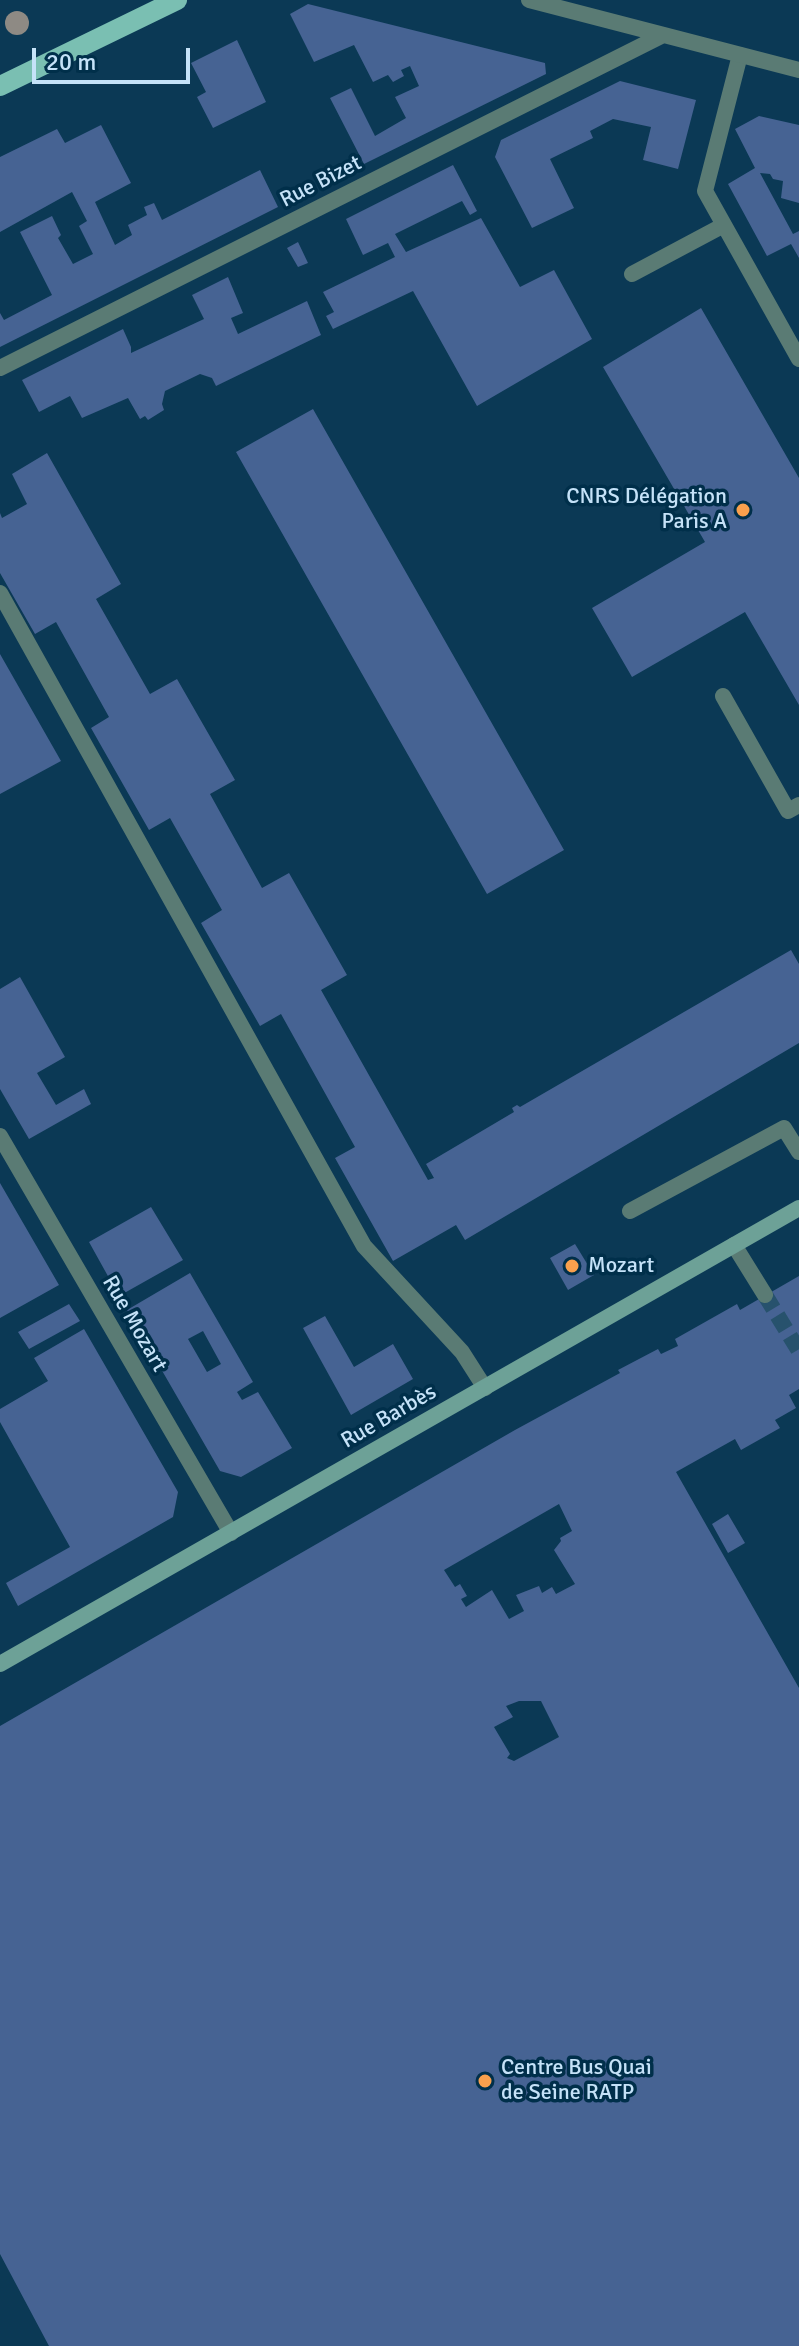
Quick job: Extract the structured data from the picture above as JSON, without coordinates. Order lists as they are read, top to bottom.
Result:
{
  "streets": {
    "main road": ["Rue Barbès"],
    "street": ["Rue Bizet", "Rue Mozart"]
  },
  "crossings": [
    ["Rue Mozart", "Rue Barbès"]
  ],
  "places": ["CNRS Délégation Paris A", "Mozart", "Centre Bus Quai de Seine RATP"],
  "scale_bar": "20 m"
}
